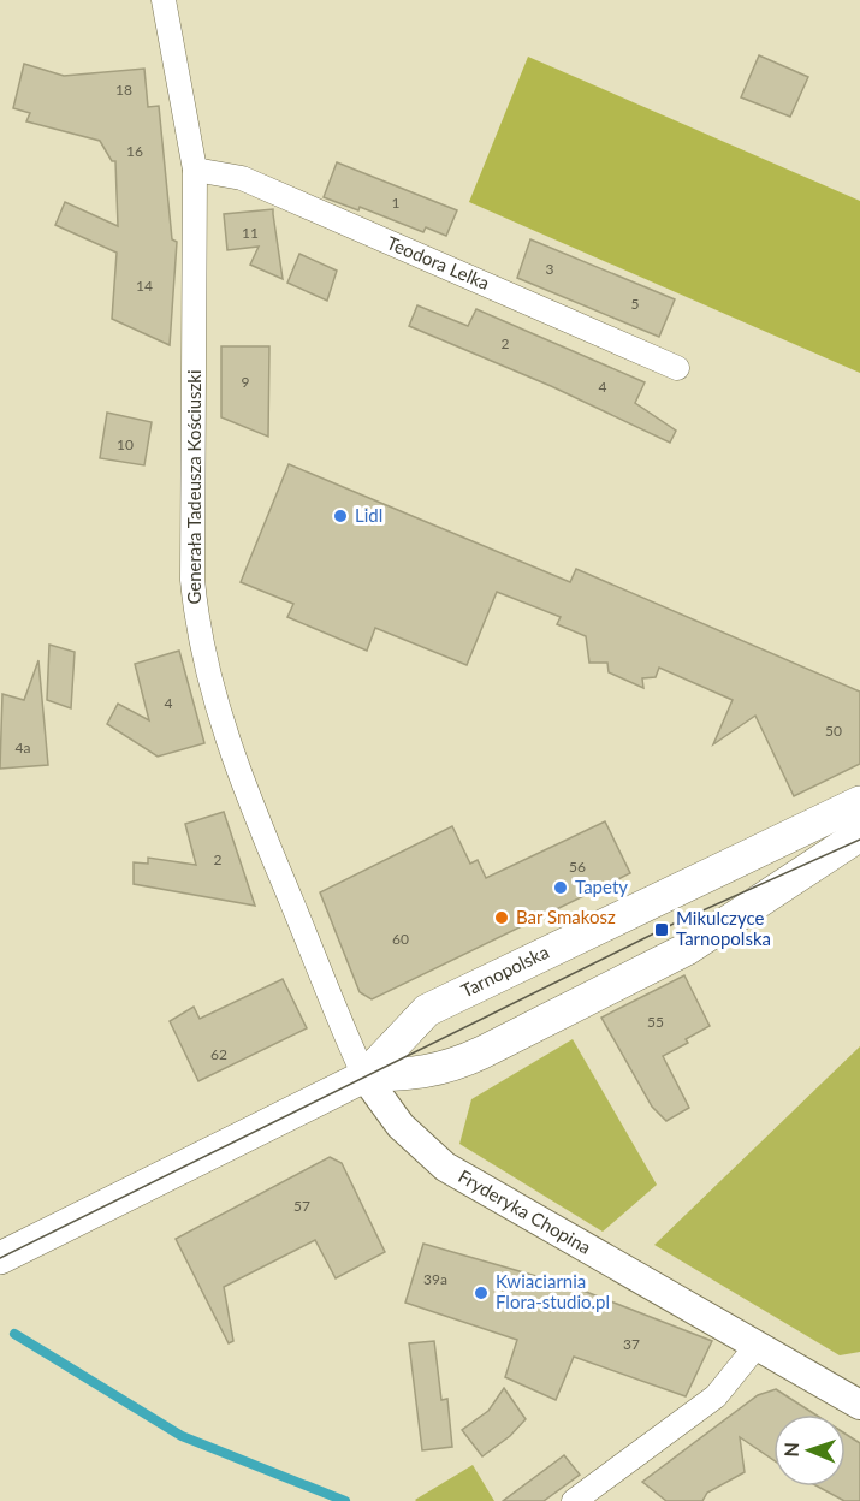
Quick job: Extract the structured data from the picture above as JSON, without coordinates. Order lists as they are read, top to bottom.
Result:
{
  "streets": {
    "main road": ["Tarnopolska"],
    "street": ["Teodora Lelka", "Generała Tadeusza Kościuszki", "Fryderyka Chopina"]
  },
  "crossings": [
    ["Teodora Lelka", "Generała Tadeusza Kościuszki"],
    ["Generała Tadeusza Kościuszki", "Tarnopolska"],
    ["Generała Tadeusza Kościuszki", "Fryderyka Chopina"],
    ["Tarnopolska", "Fryderyka Chopina"]
  ],
  "places": {
    "other": [
      "Lidl",
      "Tapety",
      "Bar Smakosz",
      "Kwiaciarnia Flora-studio.pl"
    ],
    "transit": ["Mikulczyce Tarnopolska"]
  },
  "house_numbers": [
    "18",
    "16",
    "1",
    "11",
    "3",
    "14",
    "5",
    "2",
    "9",
    "4",
    "10",
    "4",
    "50",
    "4a",
    "2",
    "56",
    "60",
    "55",
    "62",
    "57",
    "39a",
    "37"
  ],
  "north": "left"
}
